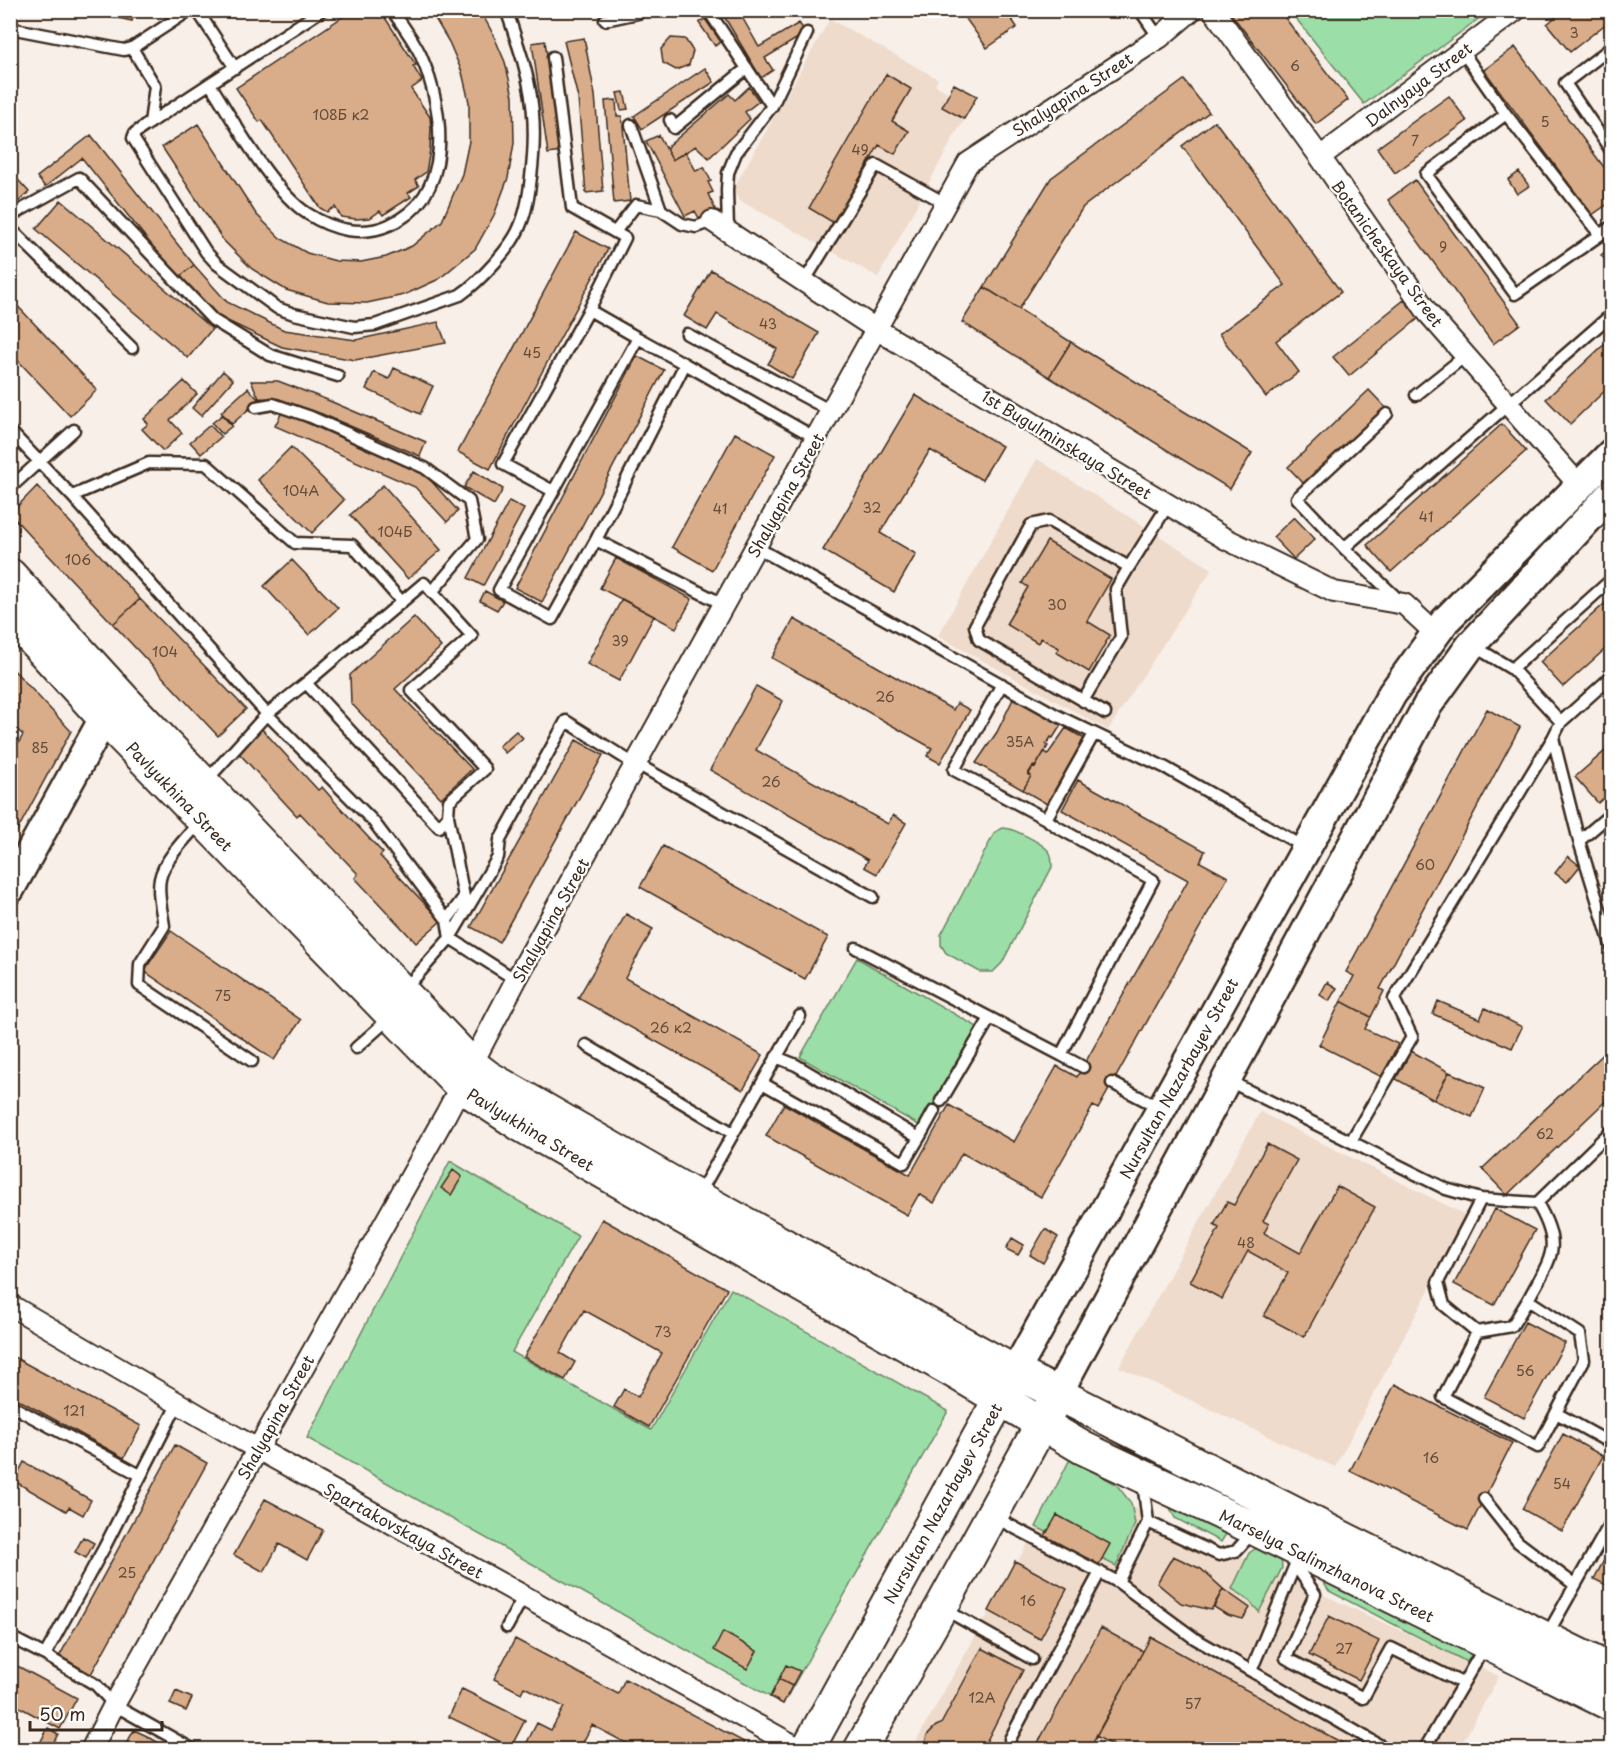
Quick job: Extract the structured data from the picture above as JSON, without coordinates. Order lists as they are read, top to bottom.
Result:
{
  "streets": {
    "main road": ["Pavlyukhina Street", "Nursultan Nazarbayev Street", "Marselya Salimzhanova Street"],
    "street": [
      "Dalnyaya Street",
      "Shalyapina Street",
      "Botanicheskaya Street",
      "1st Bugulminskaya Street",
      "Spartakovskaya Street"
    ]
  },
  "crossings": [
    ["Dalnyaya Street", "Botanicheskaya Street"],
    ["Shalyapina Street", "1st Bugulminskaya Street"],
    ["Shalyapina Street", "Pavlyukhina Street"],
    ["Shalyapina Street", "Spartakovskaya Street"],
    ["Botanicheskaya Street", "Nursultan Nazarbayev Street"],
    ["Pavlyukhina Street", "Nursultan Nazarbayev Street"],
    ["Pavlyukhina Street", "Marselya Salimzhanova Street"]
  ],
  "house_numbers": [
    "3",
    "6",
    "108Б к2",
    "5",
    "7",
    "49",
    "9",
    "43",
    "45",
    "104А",
    "32",
    "41",
    "41",
    "104Б",
    "106",
    "30",
    "39",
    "104",
    "26",
    "35А",
    "85",
    "26",
    "60",
    "75",
    "26 к2",
    "62",
    "48",
    "73",
    "56",
    "121",
    "16",
    "54",
    "25",
    "16",
    "27",
    "12А",
    "57"
  ],
  "scale_bar": "50 m"
}
